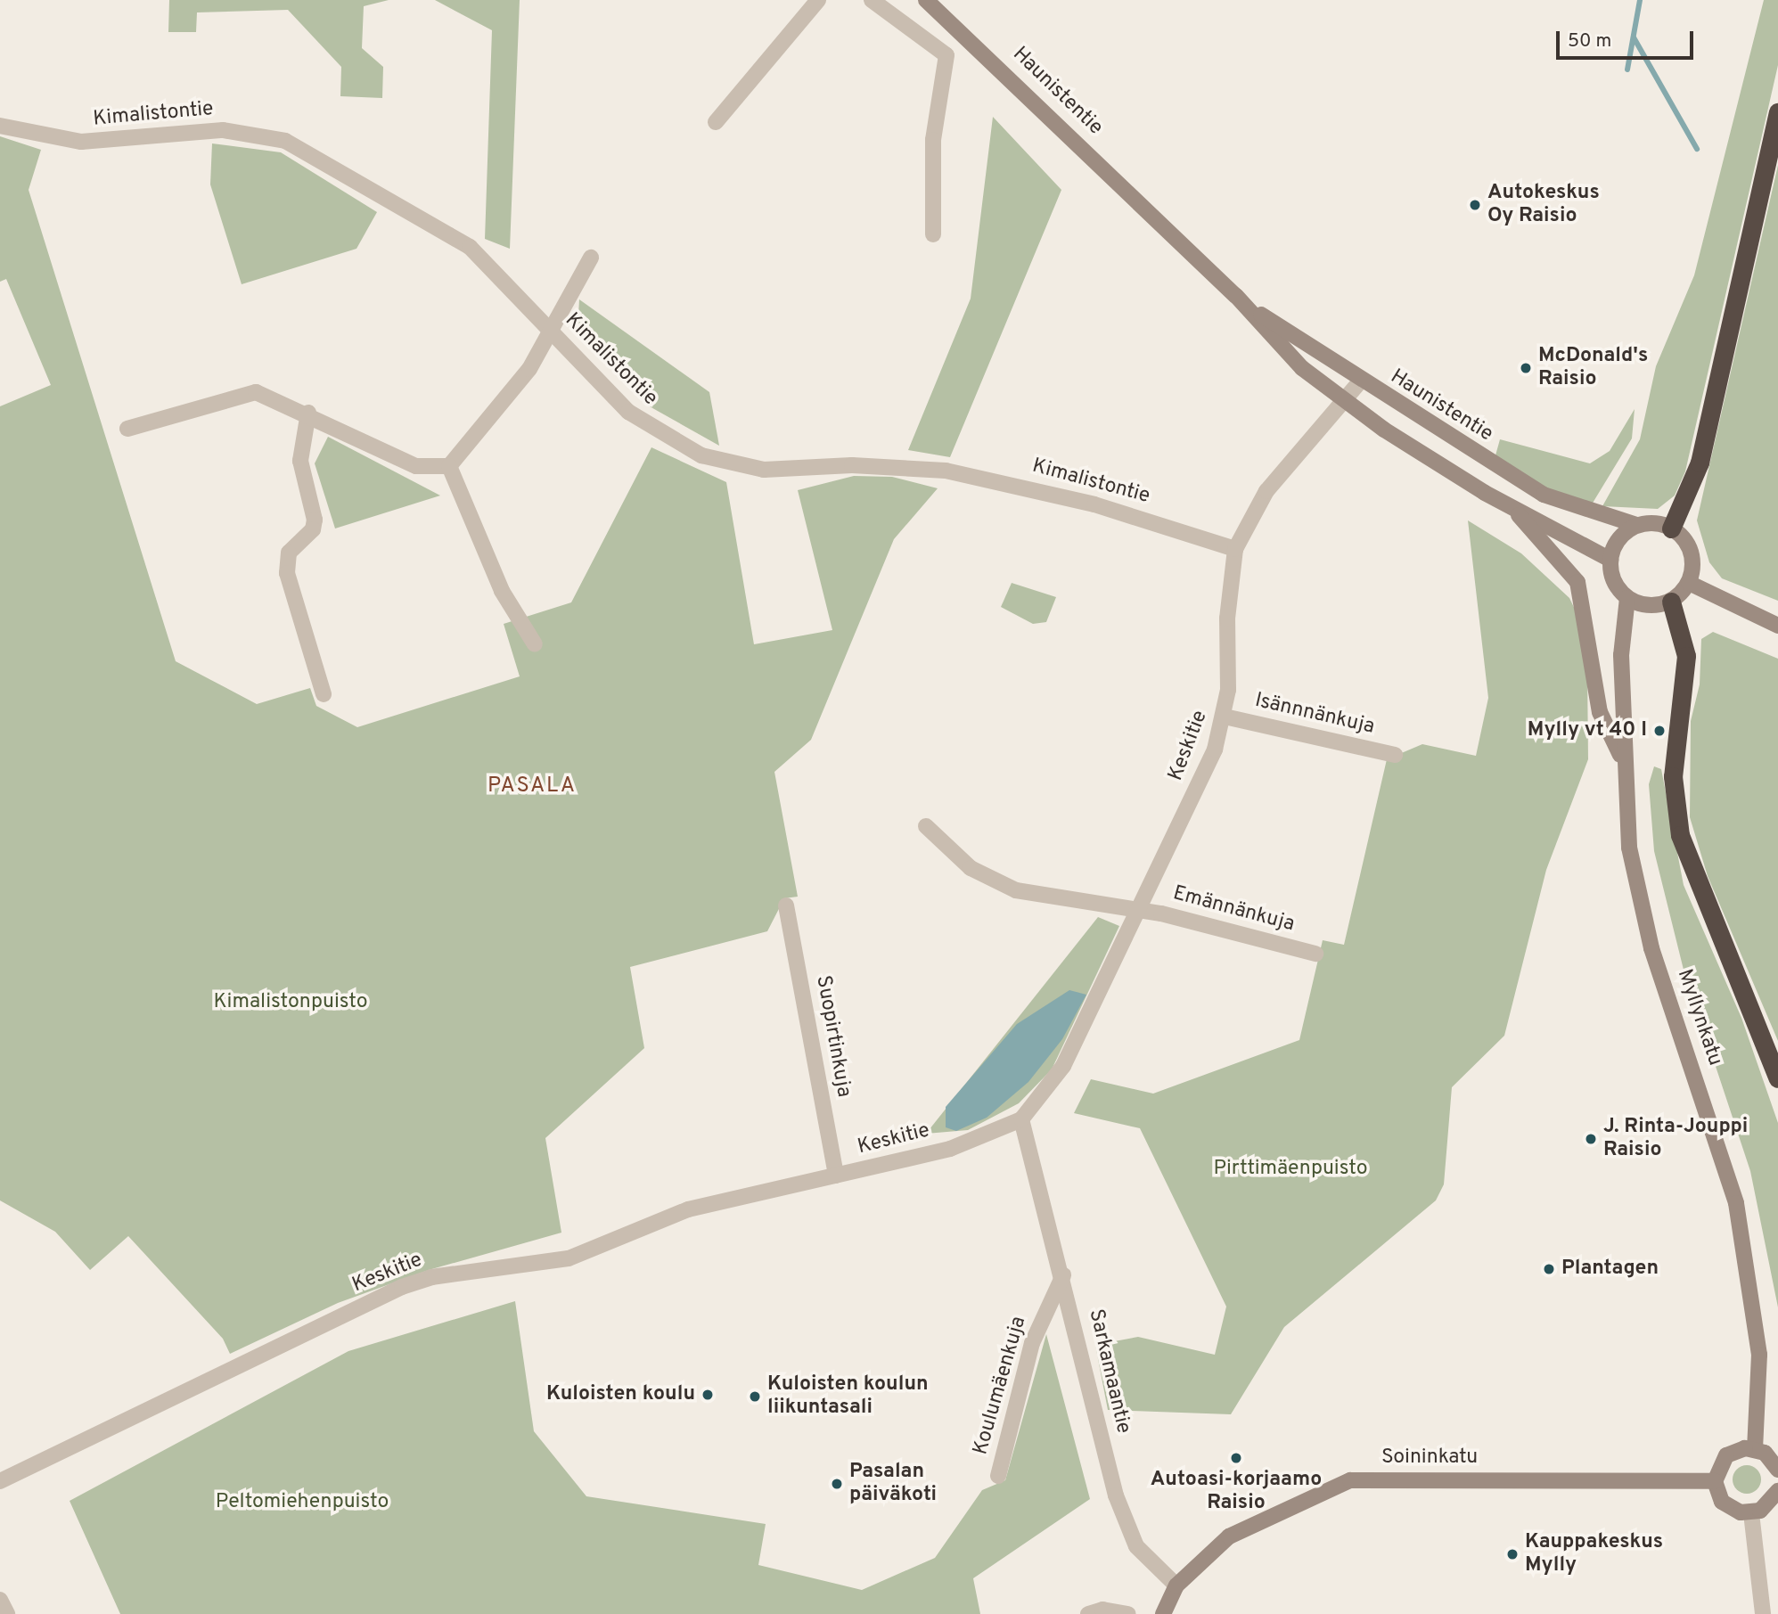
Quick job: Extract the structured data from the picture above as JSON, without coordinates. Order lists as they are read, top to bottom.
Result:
{
  "streets": {
    "street": [
      "Haunistentie",
      "Kimalistontie",
      "Isännnänkuja",
      "Keskitie",
      "Emännänkuja",
      "Myllynkatu",
      "Suopirtinkuja",
      "Sarkamaantie",
      "Koulumäenkuja",
      "Soininkatu"
    ]
  },
  "crossings": [
    ["Haunistentie", "Keskitie"],
    ["Haunistentie", "Myllynkatu"],
    ["Kimalistontie", "Keskitie"],
    ["Isännnänkuja", "Keskitie"],
    ["Keskitie", "Emännänkuja"],
    ["Keskitie", "Suopirtinkuja"],
    ["Keskitie", "Sarkamaantie"],
    ["Sarkamaantie", "Koulumäenkuja"],
    ["Sarkamaantie", "Soininkatu"]
  ],
  "districts": ["PASALA"],
  "parks": ["Kimalistonpuisto", "Pirttimäenpuisto", "Peltomiehenpuisto"],
  "places": [
    "Autokeskus Oy Raisio",
    "McDonald's Raisio",
    "Mylly vt 40 I",
    "J. Rinta-Jouppi Raisio",
    "Plantagen",
    "Kuloisten koulu",
    "Kuloisten koulun liikuntasali",
    "Autoasi-korjaamo Raisio",
    "Pasalan päiväkoti",
    "Kauppakeskus Mylly"
  ],
  "scale_bar": "50 m"
}
